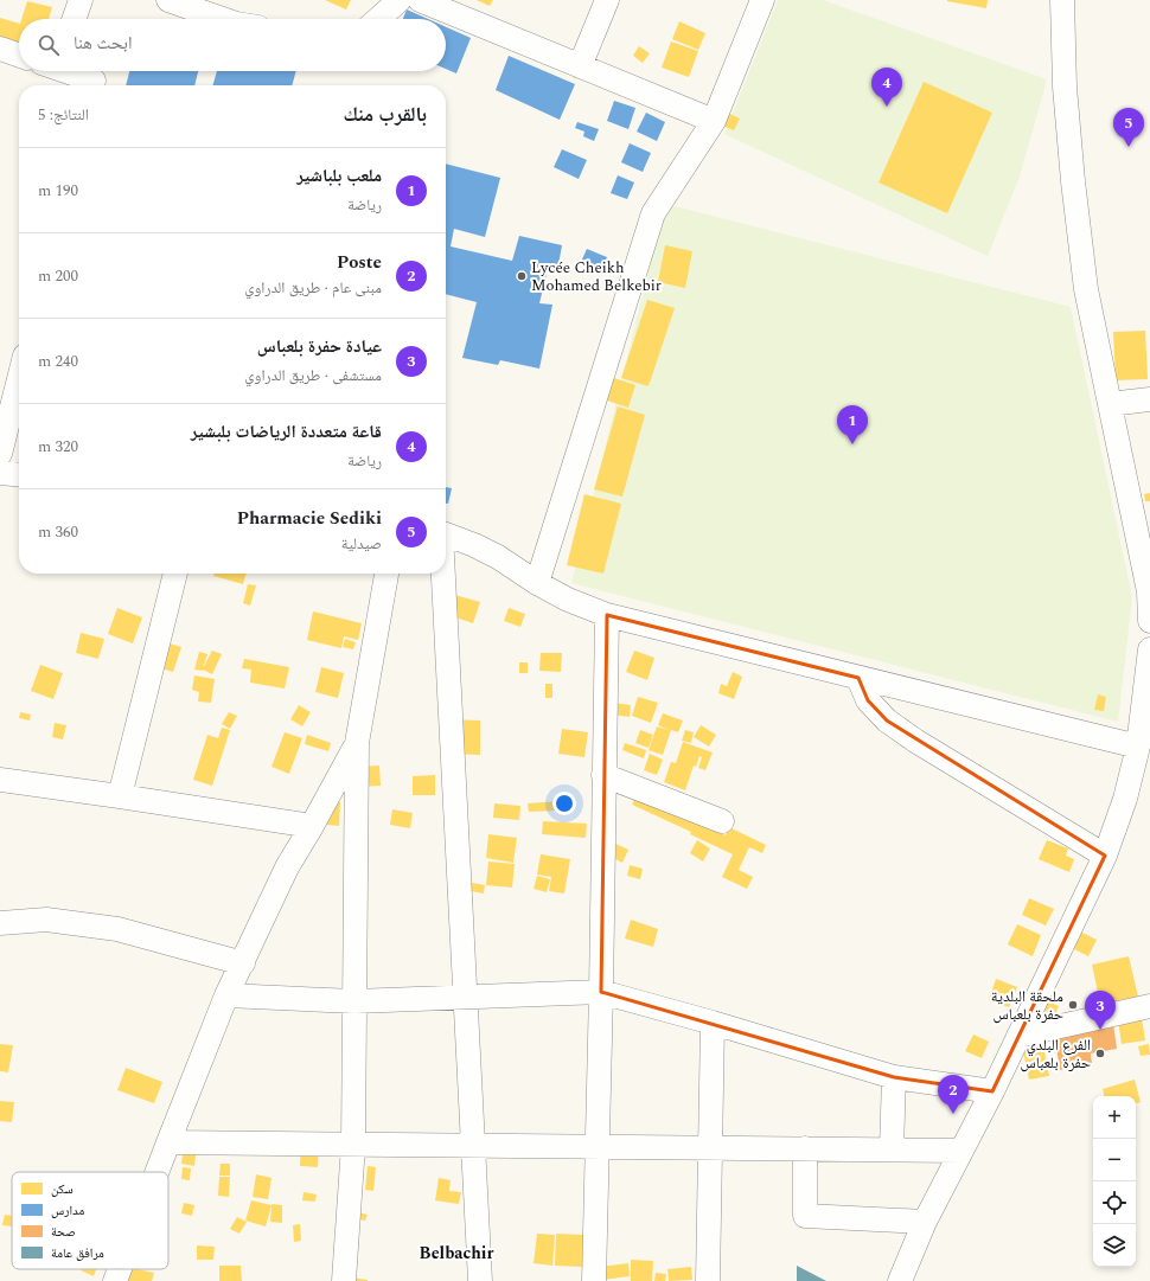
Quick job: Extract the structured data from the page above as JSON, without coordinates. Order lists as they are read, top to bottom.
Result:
{
  "districts": ["Belbachir"],
  "places": ["Lycée Cheikh Mohamed Belkebir", "ملحقة البلدية حفرة بلعباس", "الفرع البلدي حفرة بلعباس"],
  "legend": [
    "سكن",
    "مدارس",
    "صحة",
    "مرافق عامة"
  ],
  "page": {
    "search": "ابحث هنا",
    "pins": [
      "4",
      "5",
      "1",
      "3",
      "2"
    ],
    "heading": ["بالقرب منك", "النتائج: 5"],
    "list": [
      {
        "mark": "1",
        "name": "ملعب بلباشير",
        "note": "رياضة",
        "value": "190 m"
      },
      {
        "mark": "2",
        "name": "Poste",
        "note": "مبنى عام · طريق الدراوي",
        "value": "200 m"
      },
      {
        "mark": "3",
        "name": "عيادة حفرة بلعباس",
        "note": "مستشفى · طريق الدراوي",
        "value": "240 m"
      },
      {
        "mark": "4",
        "name": "قاعة متعددة الرياضات بلبشير",
        "note": "رياضة",
        "value": "320 m"
      },
      {
        "mark": "5",
        "name": "Pharmacie Sediki",
        "note": "صيدلية",
        "value": "360 m"
      }
    ],
    "map_buttons": ["+", "−"]
  }
}
